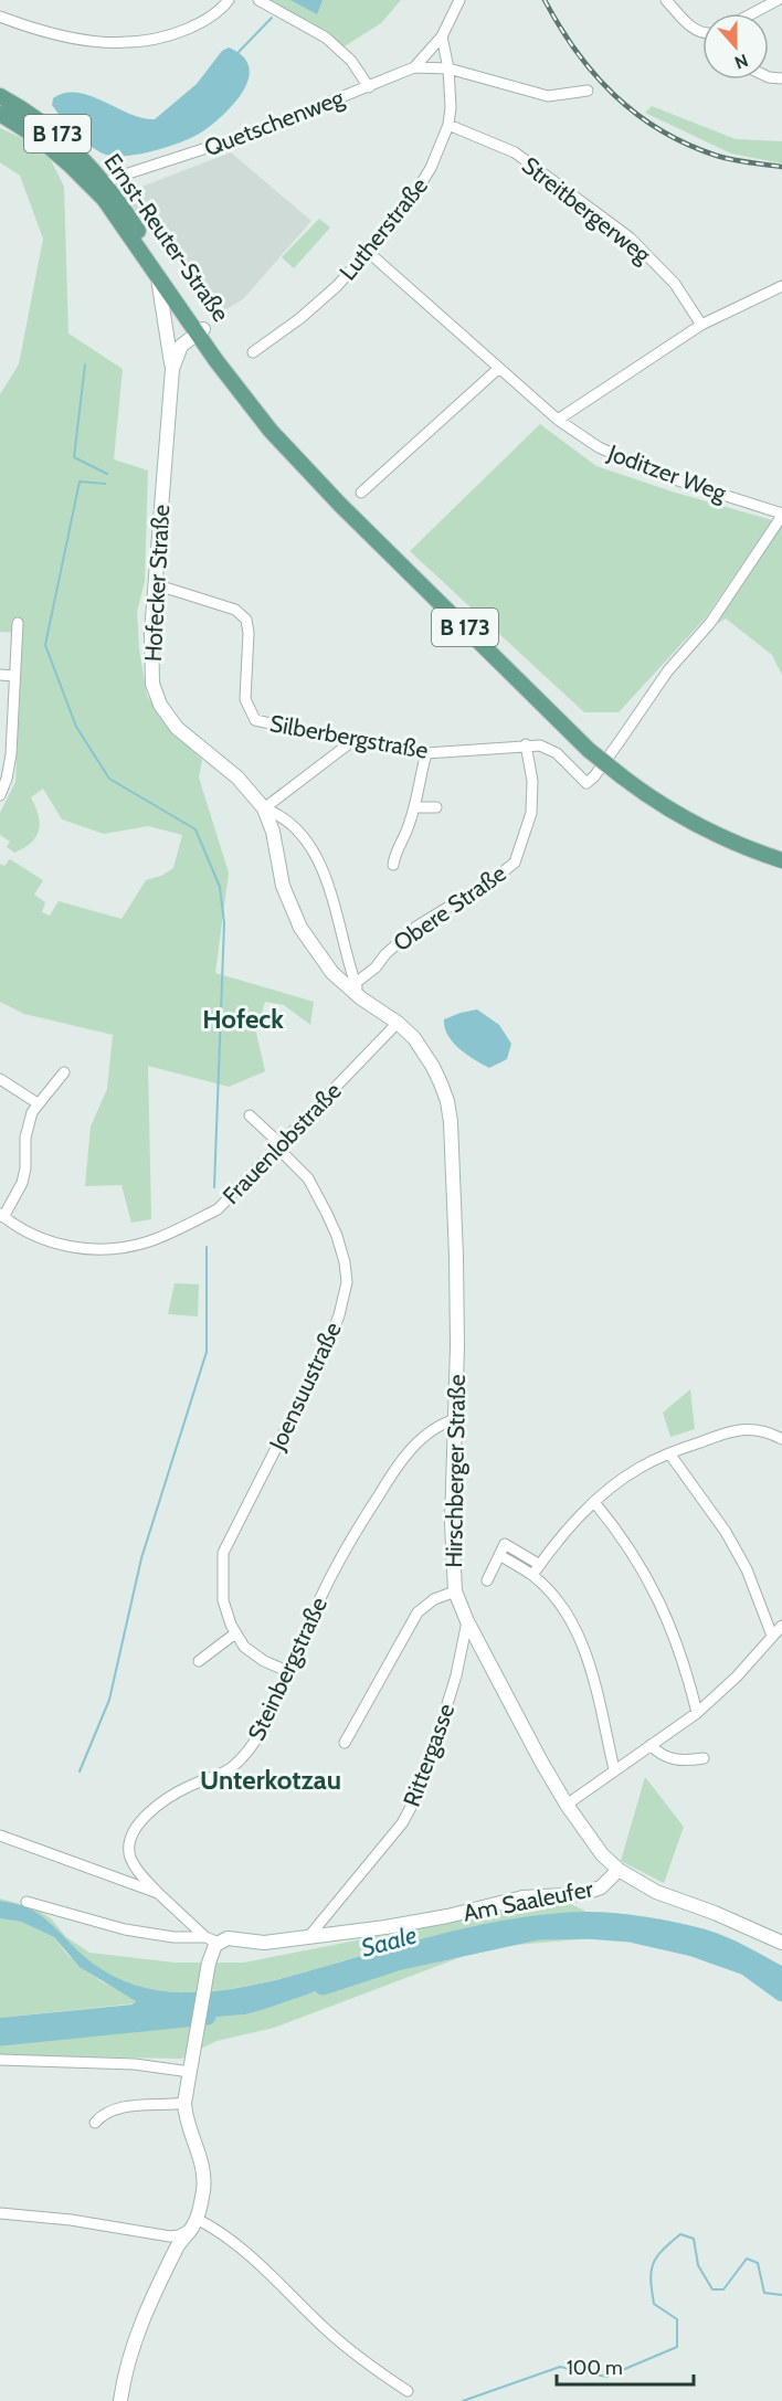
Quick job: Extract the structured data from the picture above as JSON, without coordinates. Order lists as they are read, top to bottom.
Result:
{
  "streets": {
    "main road": [
      "B 173",
      "Ernst-Reuter-Straße",
      "Hofecker Straße",
      "Hirschberger Straße",
      "Am Saaleufer"
    ],
    "street": [
      "Quetschenweg",
      "Streitbergerweg",
      "Lutherstraße",
      "Joditzer Weg",
      "Silberbergstraße",
      "Obere Straße",
      "Frauenlobstraße",
      "Joensuustraße",
      "Steinbergstraße",
      "Rittergasse"
    ]
  },
  "crossings": [
    ["Quetschenweg", "Lutherstraße"],
    ["Quetschenweg", "Ernst-Reuter-Straße"],
    ["Streitbergerweg", "Lutherstraße"],
    ["Lutherstraße", "Joditzer Weg"],
    ["Ernst-Reuter-Straße", "Hofecker Straße"],
    ["Hofecker Straße", "Silberbergstraße"],
    ["Hofecker Straße", "Frauenlobstraße"],
    ["Hofecker Straße", "Hirschberger Straße"],
    ["Silberbergstraße", "Obere Straße"],
    ["Frauenlobstraße", "Joensuustraße"],
    ["Frauenlobstraße", "Hirschberger Straße"],
    ["Joensuustraße", "Steinbergstraße"],
    ["Hirschberger Straße", "Steinbergstraße"],
    ["Hirschberger Straße", "Rittergasse"],
    ["Hirschberger Straße", "Am Saaleufer"],
    ["Rittergasse", "Am Saaleufer"]
  ],
  "districts": ["Hofeck", "Unterkotzau"],
  "water": ["Saale"],
  "scale_bar": "100 m",
  "north": "bottom"
}
